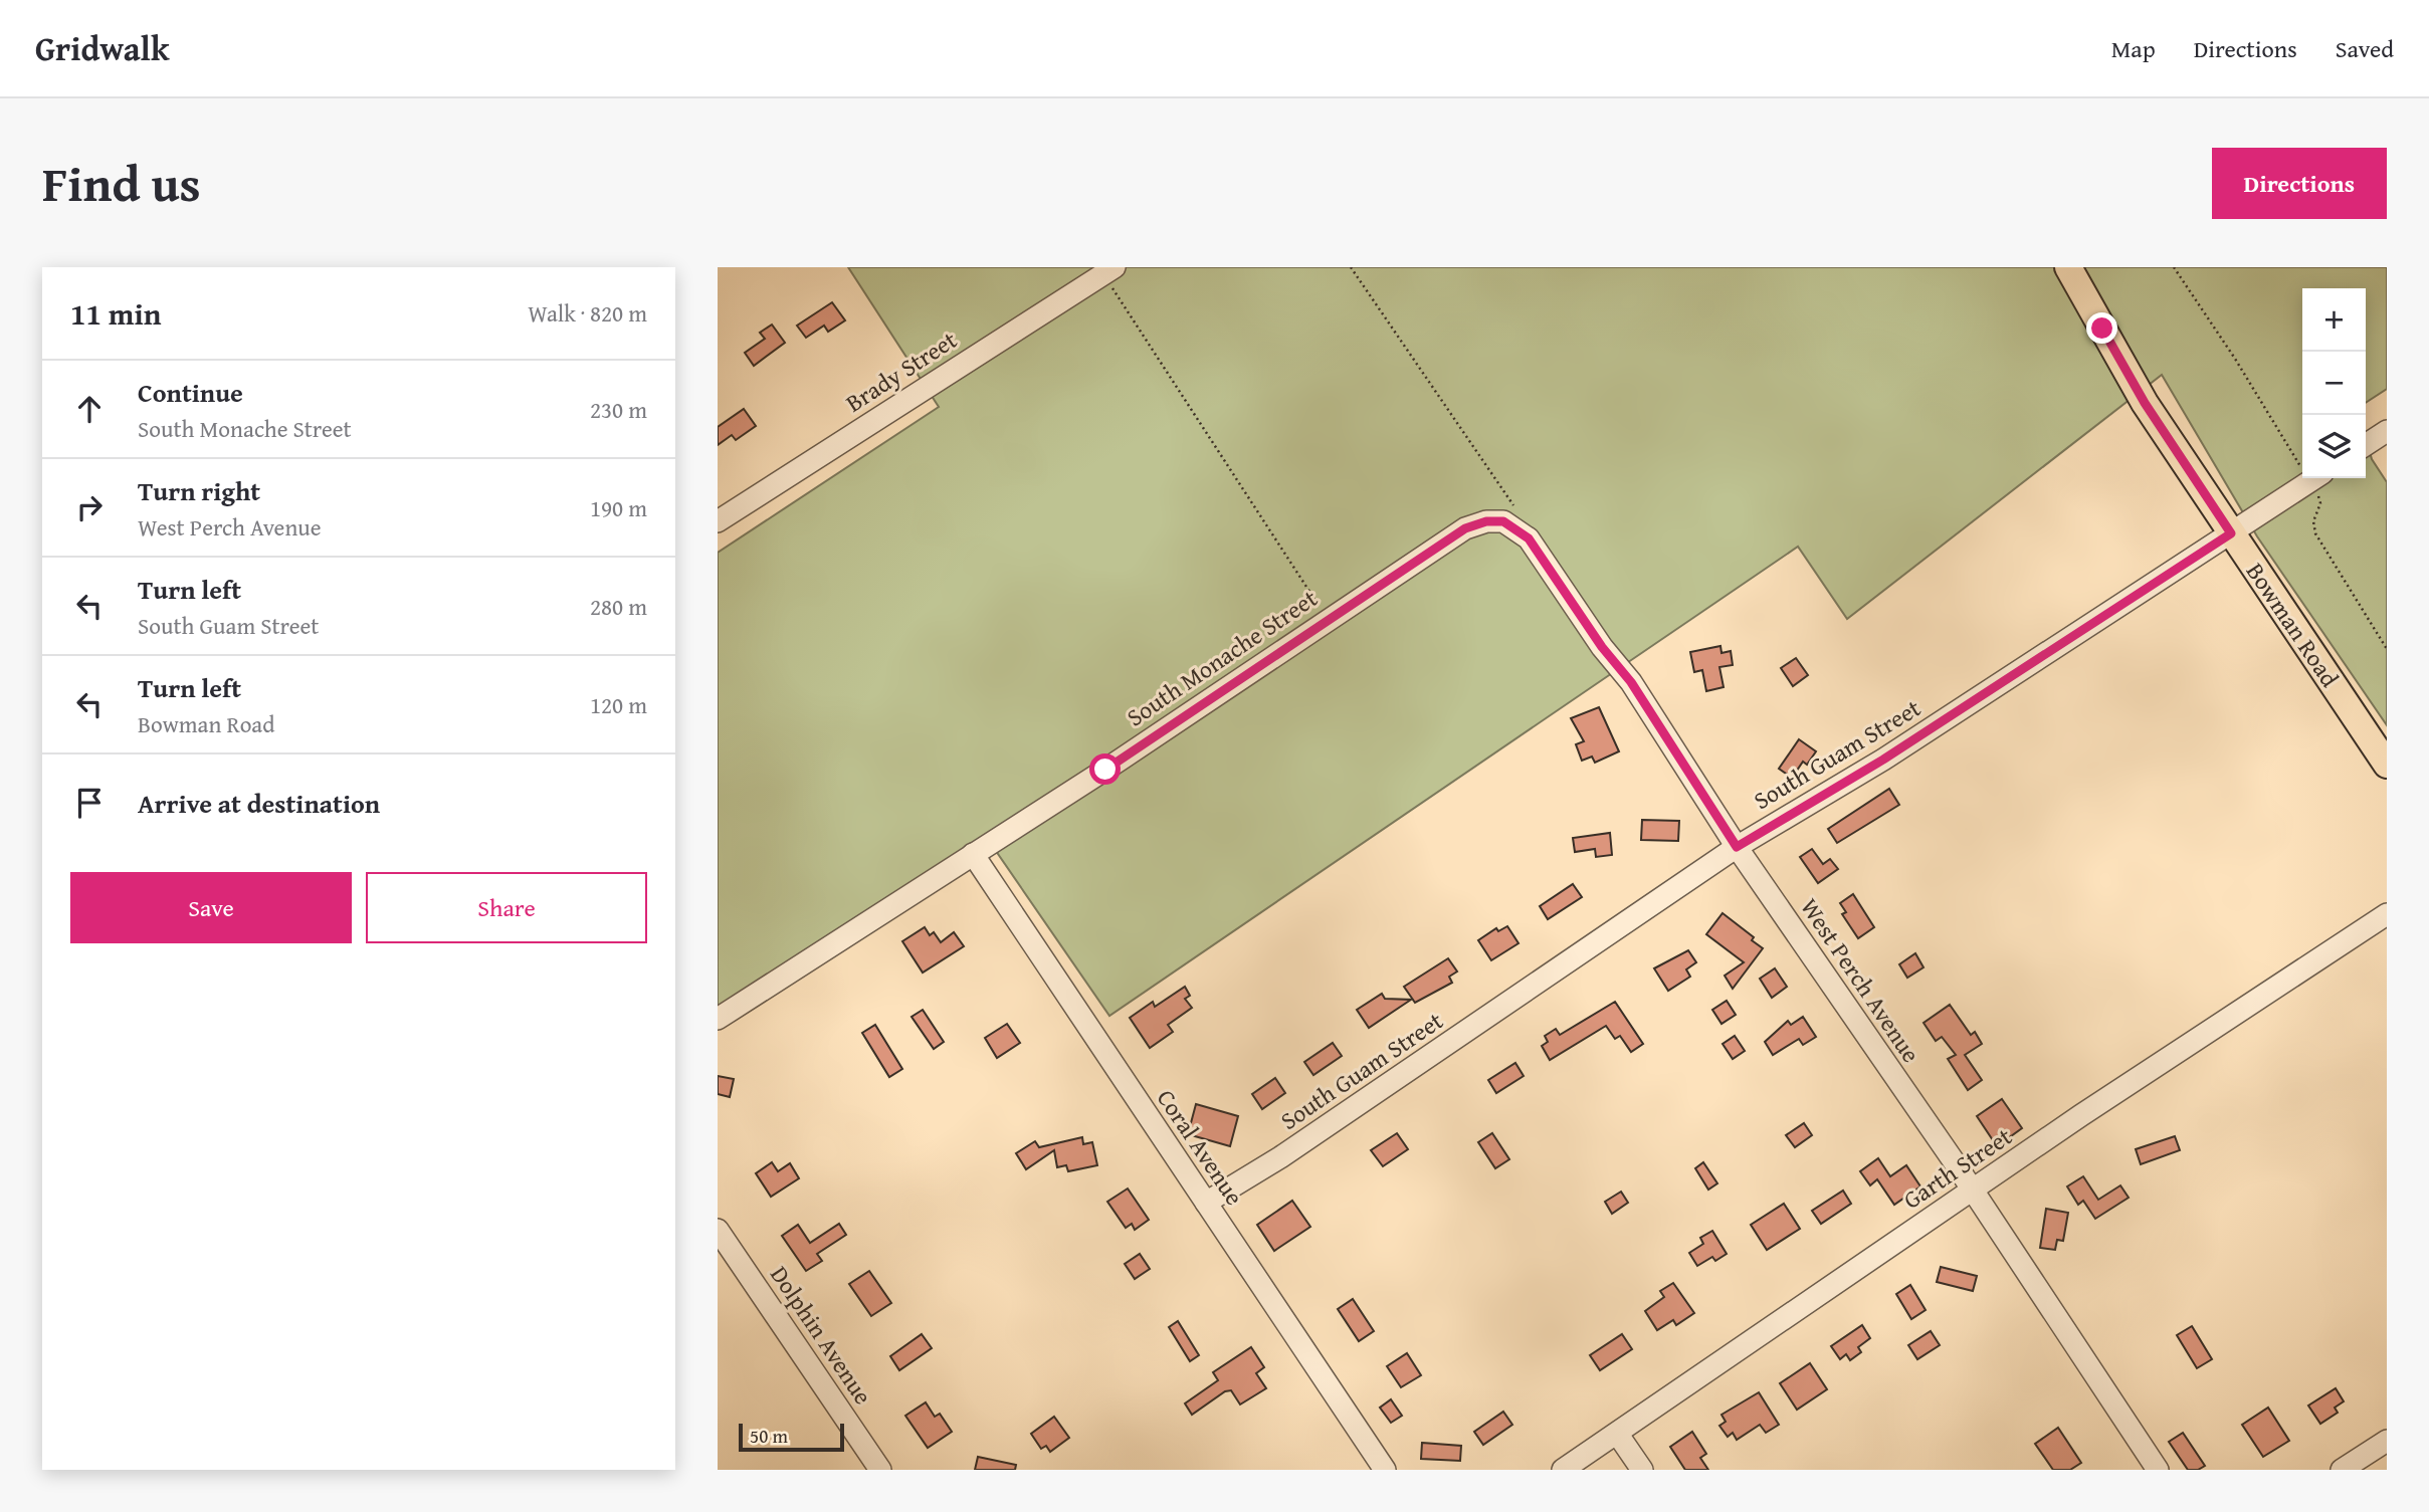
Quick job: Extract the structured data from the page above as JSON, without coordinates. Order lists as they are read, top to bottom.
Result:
{
  "streets": {
    "main road": ["Bowman Road"],
    "street": [
      "Brady Street",
      "South Monache Street",
      "South Guam Street",
      "West Perch Avenue",
      "Coral Avenue",
      "Garth Street",
      "Dolphin Avenue"
    ]
  },
  "crossings": [
    ["Bowman Road", "South Guam Street"],
    ["South Monache Street", "West Perch Avenue"],
    ["South Monache Street", "Coral Avenue"],
    ["South Guam Street", "West Perch Avenue"],
    ["South Guam Street", "Coral Avenue"],
    ["West Perch Avenue", "Garth Street"]
  ],
  "scale_bar": "50 m",
  "page": {
    "header": "Gridwalk",
    "nav": ["Map", "Directions", "Saved"],
    "title": "Find us",
    "buttons": [
      "Directions",
      ["Save", "Share"]
    ],
    "heading": ["11 min", "Walk · 820 m"],
    "map_buttons": ["+", "−"],
    "list": [
      ["Continue", "South Monache Street", "230 m"],
      ["Turn right", "West Perch Avenue", "190 m"],
      ["Turn left", "South Guam Street", "280 m"],
      ["Turn left", "Bowman Road", "120 m"],
      "Arrive at destination"
    ],
    "scale": "50 m"
  }
}
